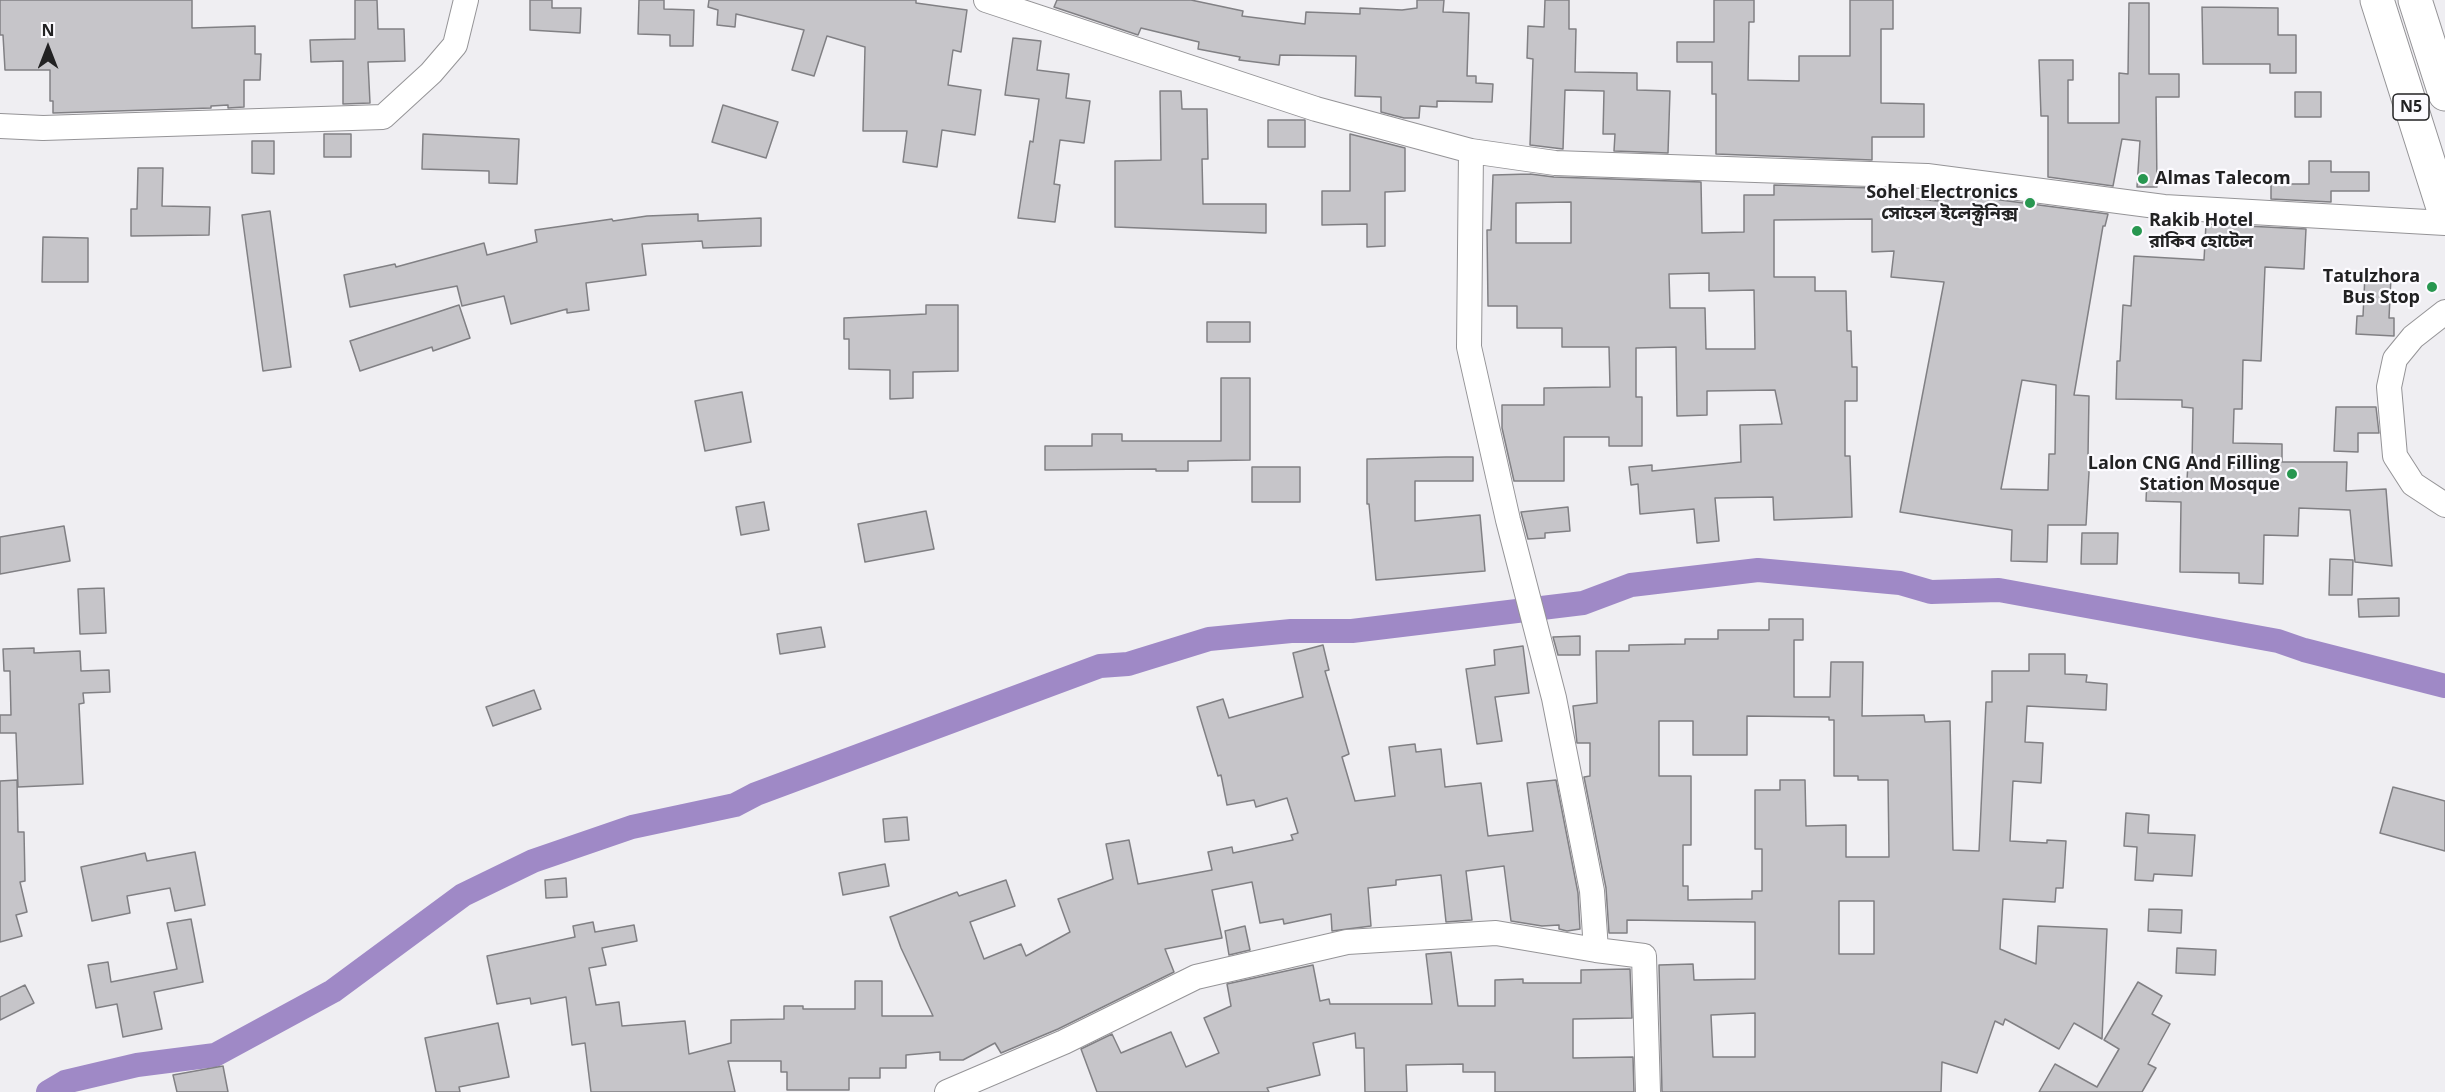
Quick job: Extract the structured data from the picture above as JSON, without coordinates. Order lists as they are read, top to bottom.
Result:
{
  "streets": {
    "highway": ["N5"]
  },
  "places": [
    "Almas Talecom",
    "Sohel Electronics সোহেল ইলেক্ট্রনিক্স",
    "Rakib Hotel রাকিব হোটেল",
    "Tatulzhora Bus Stop",
    "Lalon CNG And Filling Station Mosque"
  ],
  "north": "top"
}
